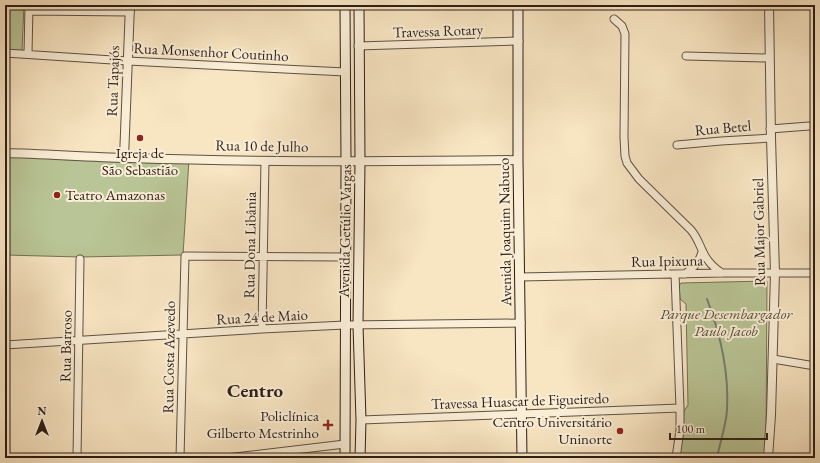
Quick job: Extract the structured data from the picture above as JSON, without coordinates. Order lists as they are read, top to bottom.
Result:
{
  "streets": {
    "main road": ["Avenida Getúlio Vargas", "Avenida Joaquim Nabuco"],
    "street": [
      "Travessa Rotary",
      "Rua Monsenhor Coutinho",
      "Rua Tapajós",
      "Rua Betel",
      "Rua 10 de Julho",
      "Rua Major Gabriel",
      "Rua Dona Libânia",
      "Rua Ipixuna",
      "Rua 24 de Maio",
      "Rua Barroso",
      "Rua Costa Azevedo",
      "Travessa Huascar de Figueiredo"
    ]
  },
  "crossings": [
    ["Travessa Rotary", "Avenida Getúlio Vargas"],
    ["Travessa Rotary", "Avenida Joaquim Nabuco"],
    ["Rua Monsenhor Coutinho", "Rua Tapajós"],
    ["Rua Monsenhor Coutinho", "Avenida Getúlio Vargas"],
    ["Rua Tapajós", "Rua 10 de Julho"],
    ["Rua Betel", "Rua Major Gabriel"],
    ["Rua 10 de Julho", "Avenida Getúlio Vargas"],
    ["Rua 10 de Julho", "Avenida Joaquim Nabuco"],
    ["Rua 10 de Julho", "Rua Dona Libânia"],
    ["Avenida Getúlio Vargas", "Rua 24 de Maio"],
    ["Avenida Getúlio Vargas", "Travessa Huascar de Figueiredo"],
    ["Avenida Joaquim Nabuco", "Rua Ipixuna"],
    ["Avenida Joaquim Nabuco", "Rua 24 de Maio"],
    ["Avenida Joaquim Nabuco", "Travessa Huascar de Figueiredo"],
    ["Rua Major Gabriel", "Rua Ipixuna"],
    ["Rua Dona Libânia", "Rua 24 de Maio"],
    ["Rua Dona Libânia", "Rua Costa Azevedo"],
    ["Rua 24 de Maio", "Rua Barroso"],
    ["Rua 24 de Maio", "Rua Costa Azevedo"]
  ],
  "districts": ["Centro"],
  "parks": ["Parque Desembargador Paulo Jacob"],
  "places": {
    "other": ["Igreja de São Sebastião", "Teatro Amazonas", "Centro Universitário Uninorte"],
    "health": ["Policlínica Gilberto Mestrinho"]
  },
  "scale_bar": "100 m",
  "north": "top"
}
